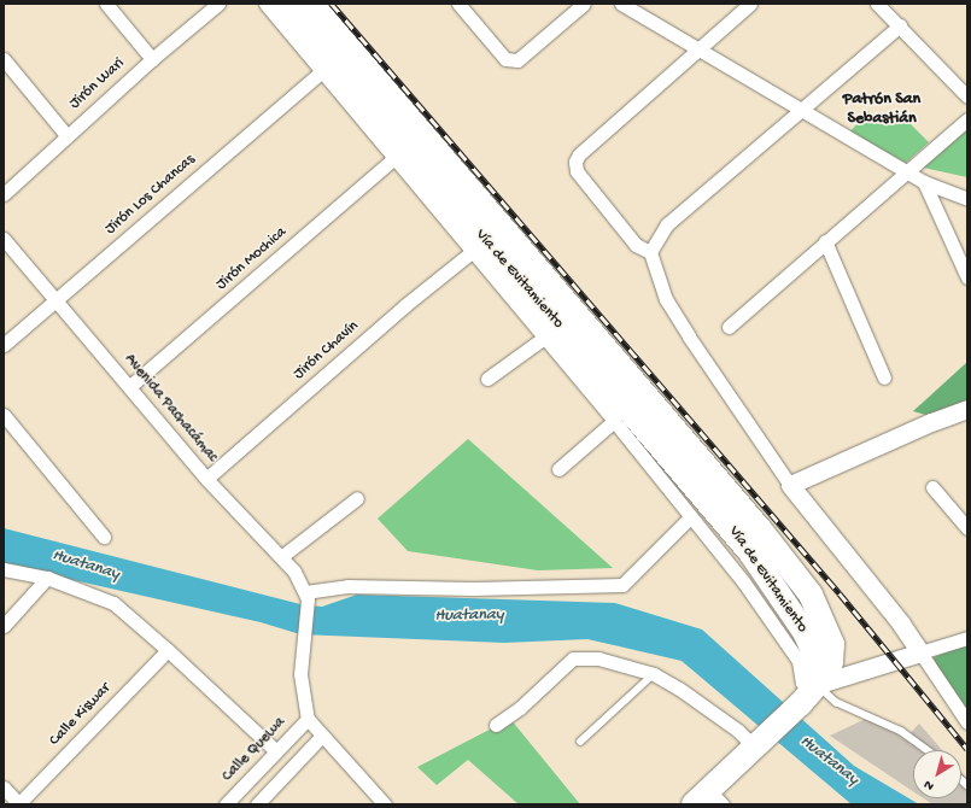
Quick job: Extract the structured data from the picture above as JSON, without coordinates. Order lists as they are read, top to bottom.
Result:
{
  "streets": {
    "highway": ["Vía de Evitamiento"],
    "street": [
      "Jirón Wari",
      "Jirón Los Chancas",
      "Jirón Mochica",
      "Jirón Chavín",
      "Avenida Pachacámac",
      "Calle Kiswar",
      "Calle Quewa"
    ]
  },
  "crossings": [
    ["Jirón Los Chancas", "Avenida Pachacámac"],
    ["Jirón Mochica", "Vía de Evitamiento"],
    ["Jirón Mochica", "Avenida Pachacámac"],
    ["Jirón Chavín", "Avenida Pachacámac"]
  ],
  "districts": ["Patrón San Sebastián"],
  "water": ["Huatanay"],
  "north": "bottom left"
}
